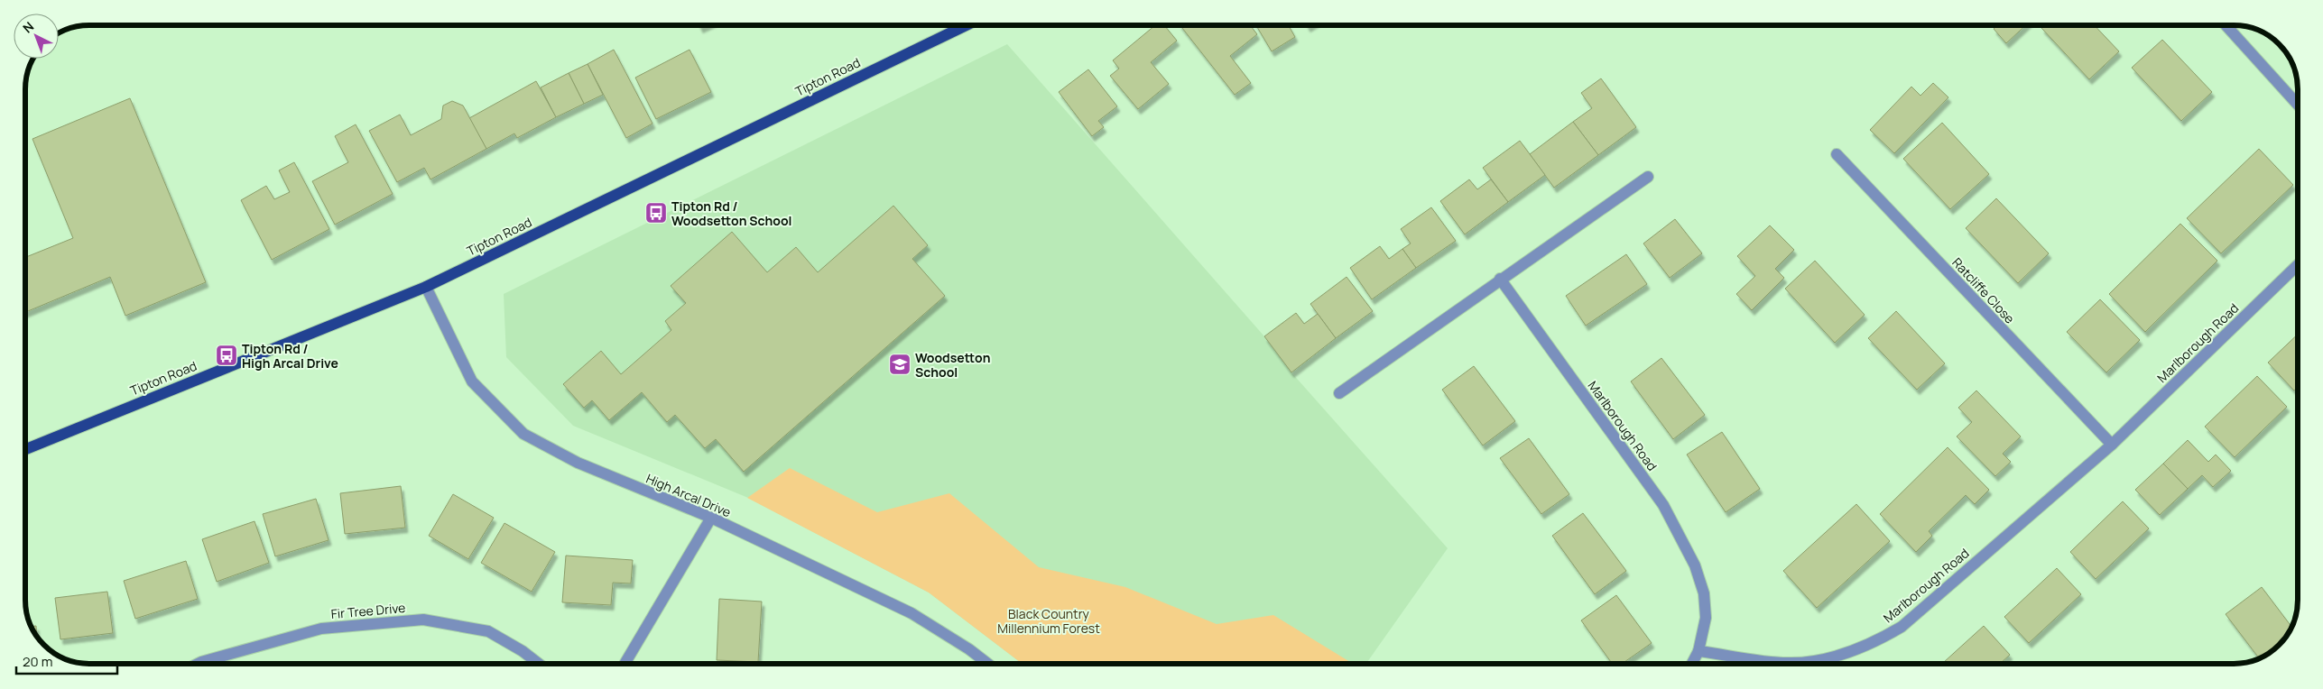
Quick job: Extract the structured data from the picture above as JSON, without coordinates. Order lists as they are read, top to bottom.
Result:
{
  "streets": {
    "main road": ["Tipton Road"],
    "street": [
      "Ratcliffe Close",
      "Marlborough Road",
      "High Arcal Drive",
      "Fir Tree Drive"
    ]
  },
  "crossings": [
    ["Tipton Road", "High Arcal Drive"],
    ["Ratcliffe Close", "Marlborough Road"]
  ],
  "parks": ["Black Country Millennium Forest"],
  "places": {
    "bus stop": ["Tipton Rd / Woodsetton School", "Tipton Rd / High Arcal Drive"],
    "school or university": ["Woodsetton School"]
  },
  "scale_bar": "20 m",
  "north": "top left"
}
